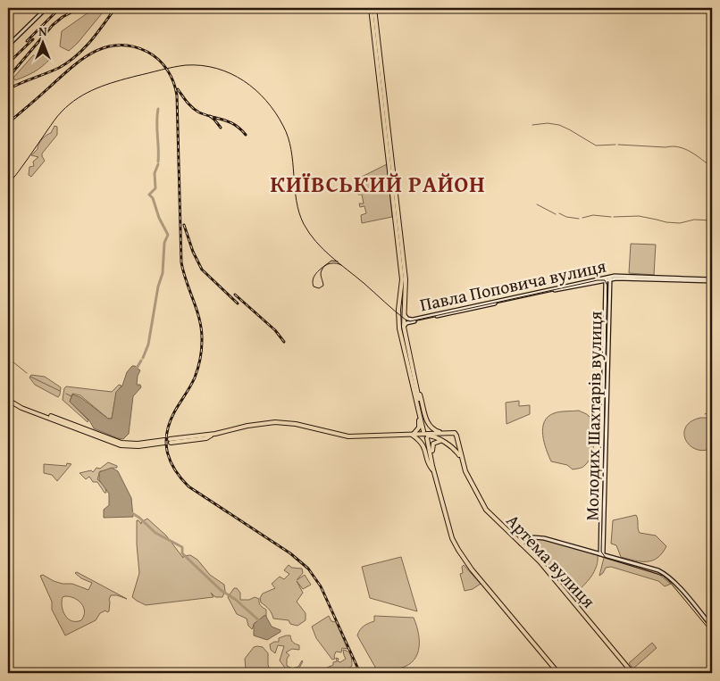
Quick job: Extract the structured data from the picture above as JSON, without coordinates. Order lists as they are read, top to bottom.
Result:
{
  "streets": {
    "main road": ["Павла Поповича вулиця", "Молодих Шахтарів вулиця", "Артема вулиця"]
  },
  "crossings": [
    ["Павла Поповича вулиця", "Молодих Шахтарів вулиця"]
  ],
  "districts": ["КИЇВСЬКИЙ РАЙОН"],
  "north": "top"
}
